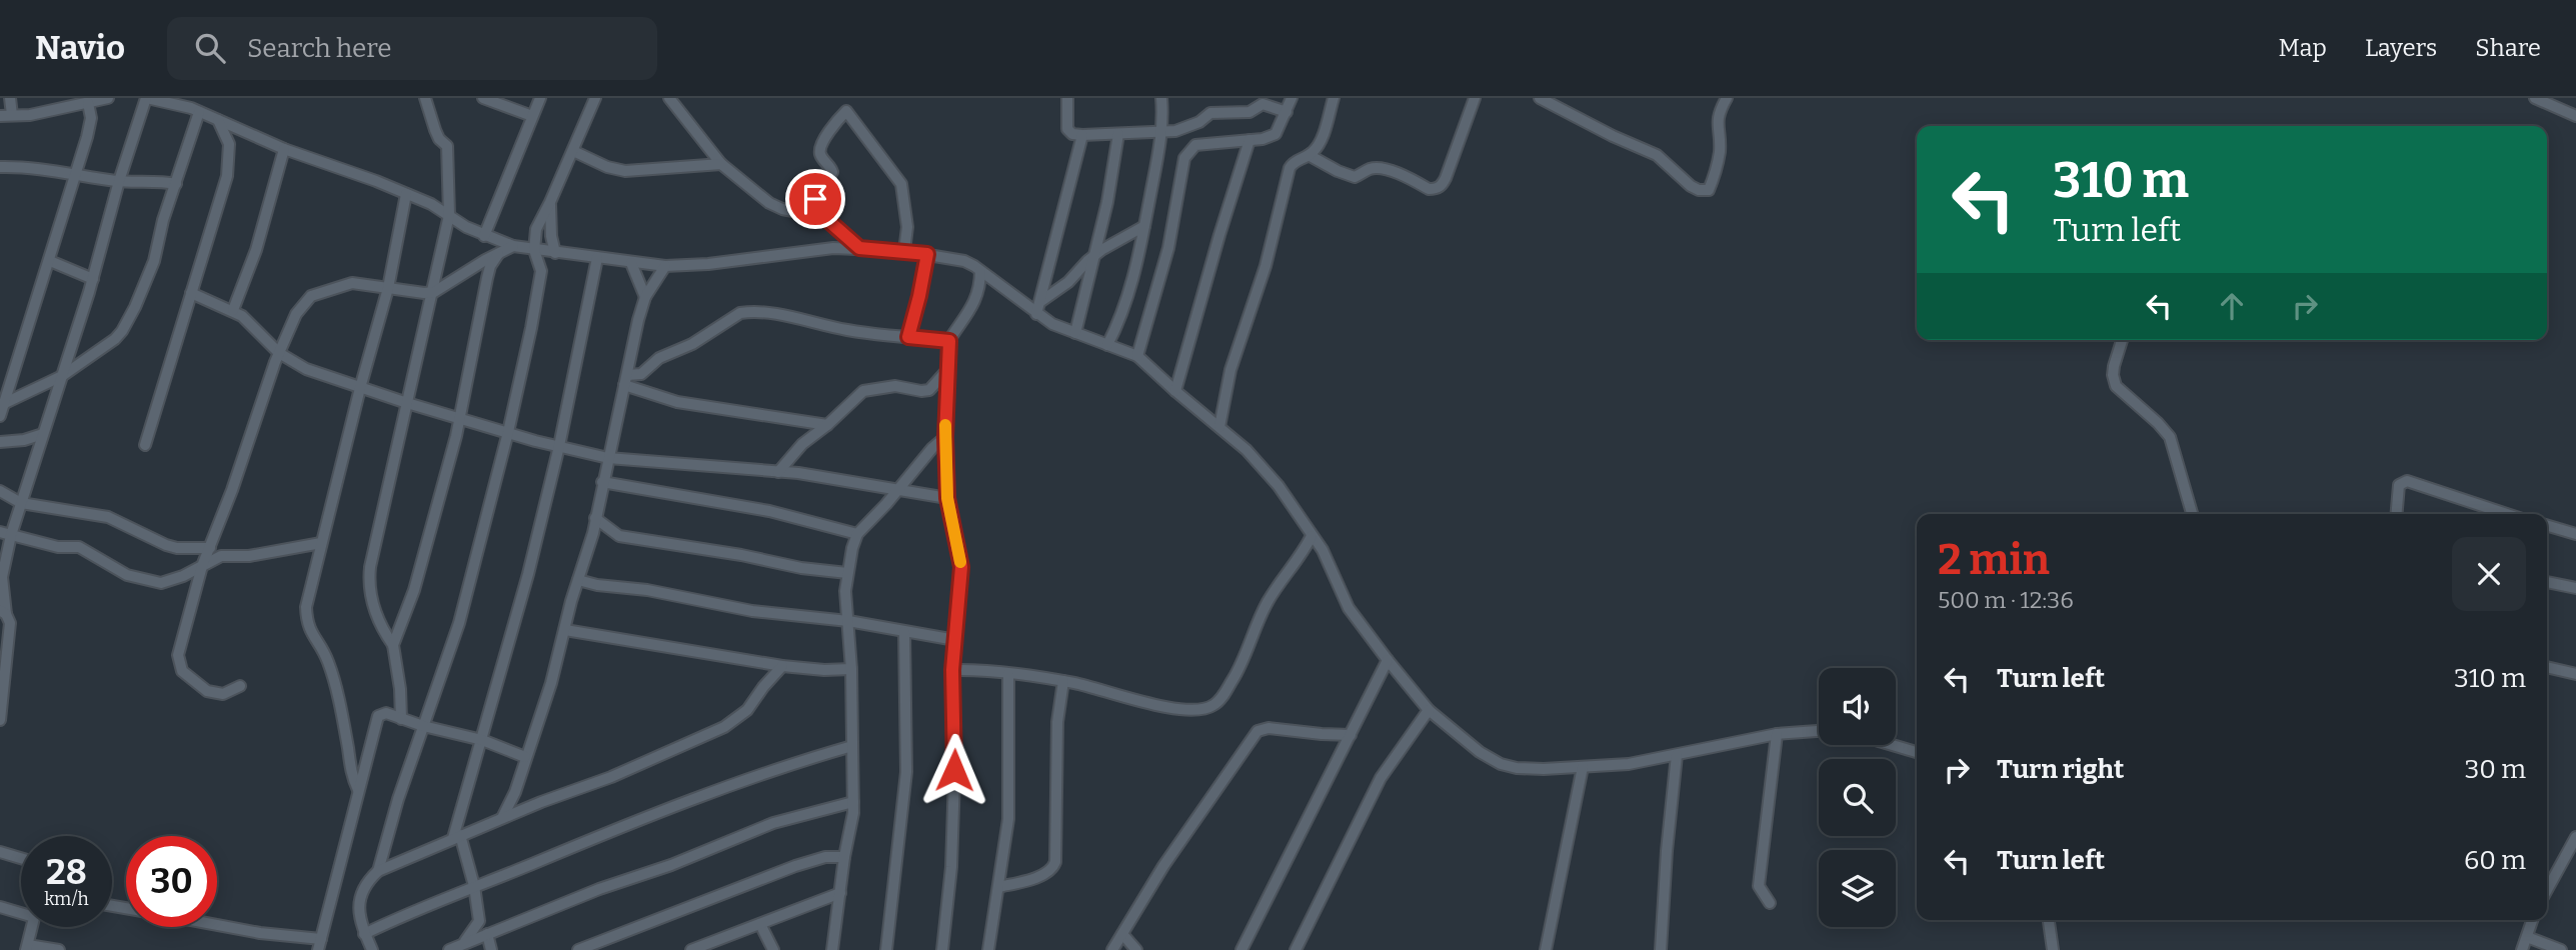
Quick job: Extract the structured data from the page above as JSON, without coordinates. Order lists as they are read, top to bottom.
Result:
{
  "page": {
    "header": "Navio",
    "search": "Search here",
    "nav": ["Map", "Layers", "Share"],
    "turn": ["310 m", "Turn left"],
    "heading": ["2 min", "500 m · 12:36"],
    "list": [
      {
        "name": "Turn left",
        "value": "310 m"
      },
      {
        "name": "Turn right",
        "value": "30 m"
      },
      {
        "name": "Turn left",
        "value": "60 m"
      }
    ],
    "speed": "28 km/h",
    "limit": "30"
  }
}
